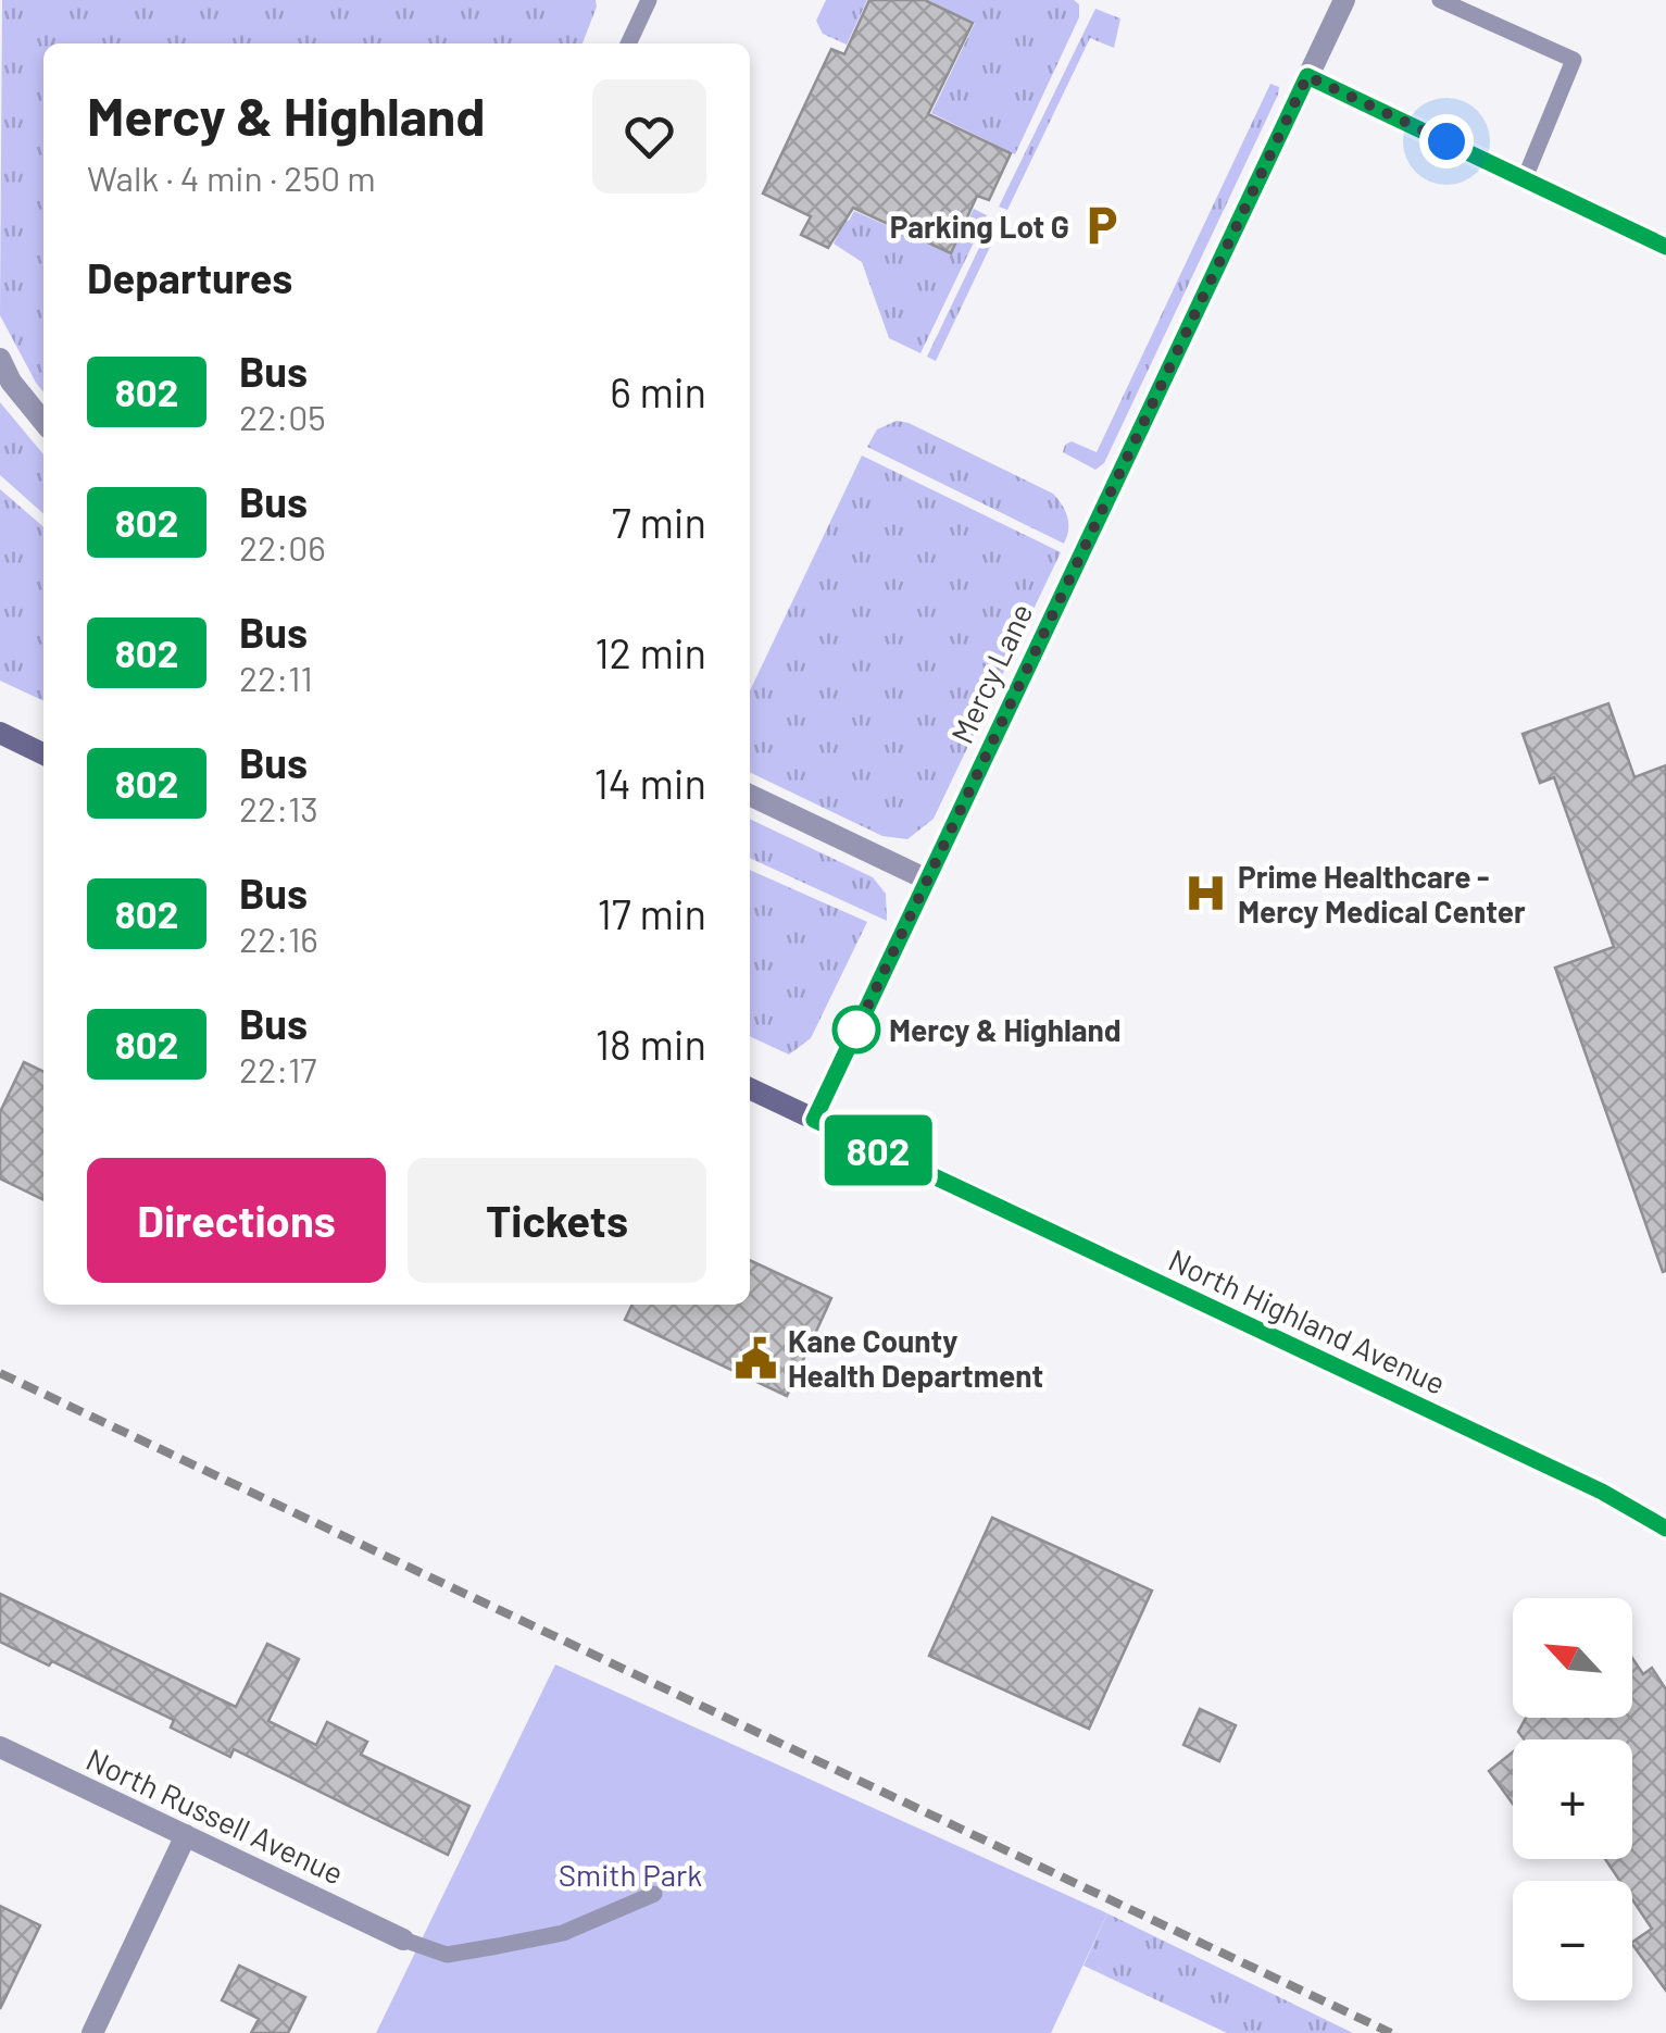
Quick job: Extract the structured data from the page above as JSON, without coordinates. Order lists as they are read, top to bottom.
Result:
{
  "streets": {
    "street": ["Mercy Lane", "North Highland Avenue", "North Russell Avenue"]
  },
  "crossings": [
    ["Mercy Lane", "North Highland Avenue"]
  ],
  "parks": ["Smith Park"],
  "places": {
    "parking": ["Parking Lot G"],
    "hospital": ["Prime Healthcare - Mercy Medical Center"],
    "other": ["Mercy & Highland"],
    "public building": ["Kane County Health Department"]
  },
  "lines": ["bus line 802"],
  "north": "top left",
  "page": {
    "on_map": "802",
    "heading": [
      ["Mercy & Highland", "Walk · 4 min · 250 m"],
      "Departures"
    ],
    "list": [
      {
        "mark": "802",
        "name": "Bus",
        "note": "22:05",
        "value": "6 min"
      },
      {
        "mark": "802",
        "name": "Bus",
        "note": "22:06",
        "value": "7 min"
      },
      {
        "mark": "802",
        "name": "Bus",
        "note": "22:11",
        "value": "12 min"
      },
      {
        "mark": "802",
        "name": "Bus",
        "note": "22:13",
        "value": "14 min"
      },
      {
        "mark": "802",
        "name": "Bus",
        "note": "22:16",
        "value": "17 min"
      },
      {
        "mark": "802",
        "name": "Bus",
        "note": "22:17",
        "value": "18 min"
      }
    ],
    "buttons": ["Directions", "Tickets"],
    "map_buttons": ["+", "−"]
  }
}
